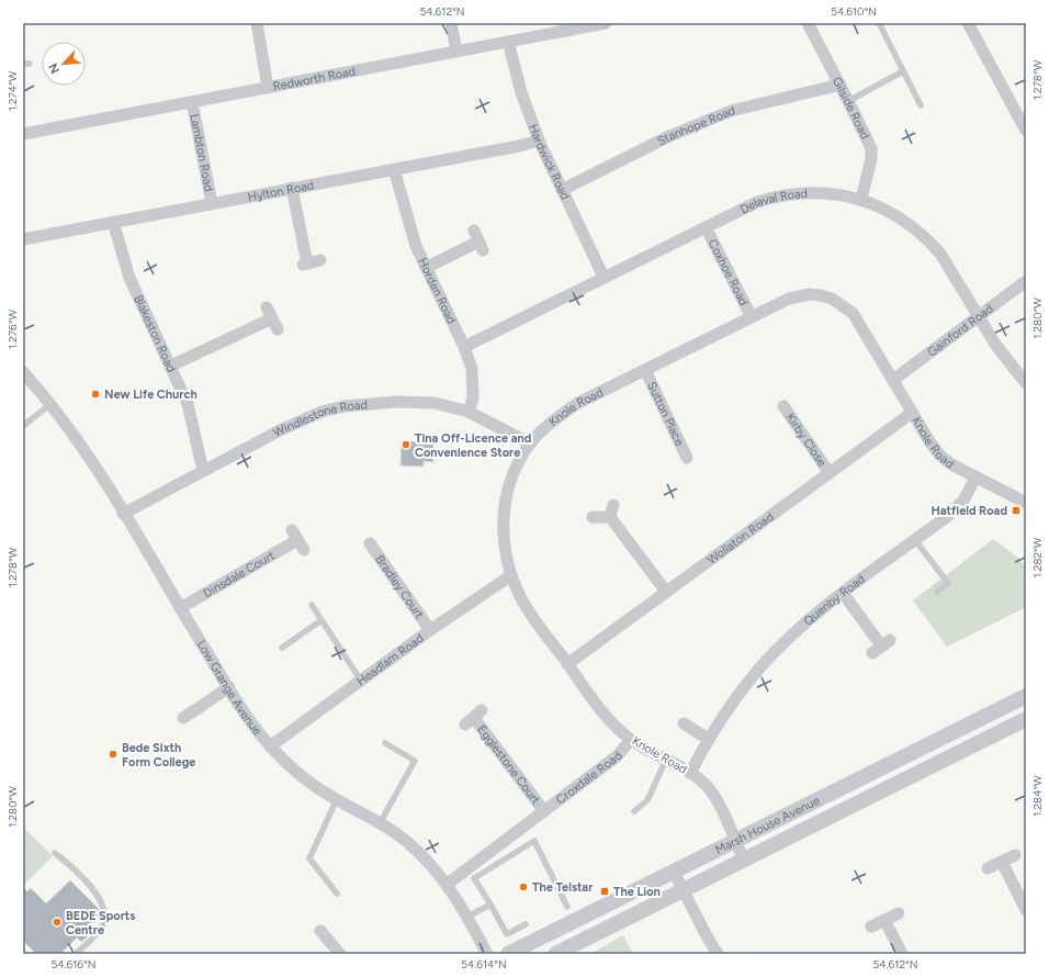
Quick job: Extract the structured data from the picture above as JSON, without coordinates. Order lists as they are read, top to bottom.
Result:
{
  "streets": {
    "street": [
      "Redworth Road",
      "Gilside Road",
      "Stanhope Road",
      "Lambton Road",
      "Hardwick Road",
      "Hylton Road",
      "Delaval Road",
      "Coxhoe Road",
      "Horden Road",
      "Gainford Road",
      "Blakeston Road",
      "Knole Road",
      "Sutton Place",
      "Windlestone Road",
      "Kirby Close",
      "Wollaton Road",
      "Dinsdale Court",
      "Bradley Court",
      "Quenby Road",
      "Headlam Road",
      "Low Grange Avenue",
      "Egglestone Court",
      "Croxdale Road",
      "Marsh House Avenue"
    ]
  },
  "crossings": [
    ["Redworth Road", "Lambton Road"],
    ["Redworth Road", "Hardwick Road"],
    ["Gilside Road", "Stanhope Road"],
    ["Gilside Road", "Delaval Road"],
    ["Stanhope Road", "Hardwick Road"],
    ["Lambton Road", "Hylton Road"],
    ["Hardwick Road", "Hylton Road"],
    ["Hardwick Road", "Delaval Road"],
    ["Hylton Road", "Horden Road"],
    ["Hylton Road", "Blakeston Road"],
    ["Delaval Road", "Coxhoe Road"],
    ["Delaval Road", "Horden Road"],
    ["Delaval Road", "Gainford Road"],
    ["Coxhoe Road", "Knole Road"],
    ["Horden Road", "Windlestone Road"],
    ["Gainford Road", "Knole Road"],
    ["Blakeston Road", "Windlestone Road"],
    ["Knole Road", "Sutton Place"],
    ["Knole Road", "Windlestone Road"],
    ["Knole Road", "Wollaton Road"],
    ["Knole Road", "Quenby Road"],
    ["Knole Road", "Headlam Road"],
    ["Knole Road", "Croxdale Road"],
    ["Knole Road", "Marsh House Avenue"],
    ["Windlestone Road", "Low Grange Avenue"],
    ["Kirby Close", "Wollaton Road"],
    ["Dinsdale Court", "Low Grange Avenue"],
    ["Bradley Court", "Headlam Road"],
    ["Headlam Road", "Low Grange Avenue"],
    ["Low Grange Avenue", "Croxdale Road"],
    ["Egglestone Court", "Croxdale Road"]
  ],
  "places": {
    "other": [
      "New Life Church",
      "Tina Off-Licence and Convenience Store",
      "Bede Sixth Form College",
      "The Telstar",
      "BEDE Sports Centre"
    ],
    "transit": ["Hatfield Road", "The Lion"]
  },
  "north": "bottom left",
  "coordinates": [
    "54.612°N",
    "54.610°N",
    "1.278°W",
    "1.274°W",
    "1.280°W",
    "1.276°W",
    "1.282°W",
    "1.284°W",
    "54.616°N",
    "54.614°N"
  ]
}
